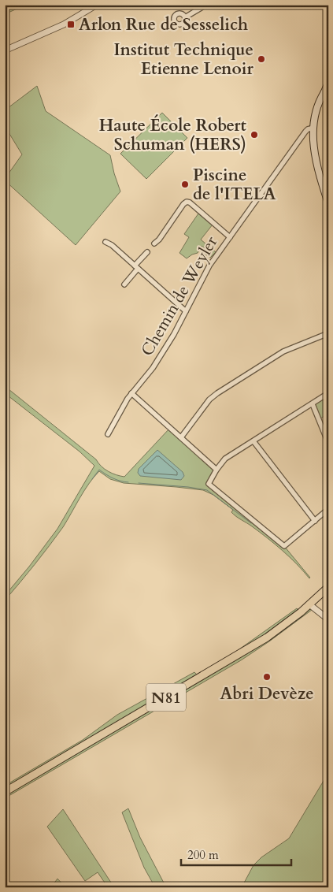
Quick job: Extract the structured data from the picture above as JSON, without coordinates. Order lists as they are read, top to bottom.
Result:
{
  "streets": {
    "main road": ["N81"],
    "street": ["Chemin de Weyler"]
  },
  "places": {
    "transit": ["Arlon Rue de Sesselich"],
    "other": [
      "Institut Technique Etienne Lenoir",
      "Haute École Robert Schuman (HERS)",
      "Piscine de l'ITELA",
      "Abri Devèze"
    ]
  },
  "scale_bar": "200 m"
}
